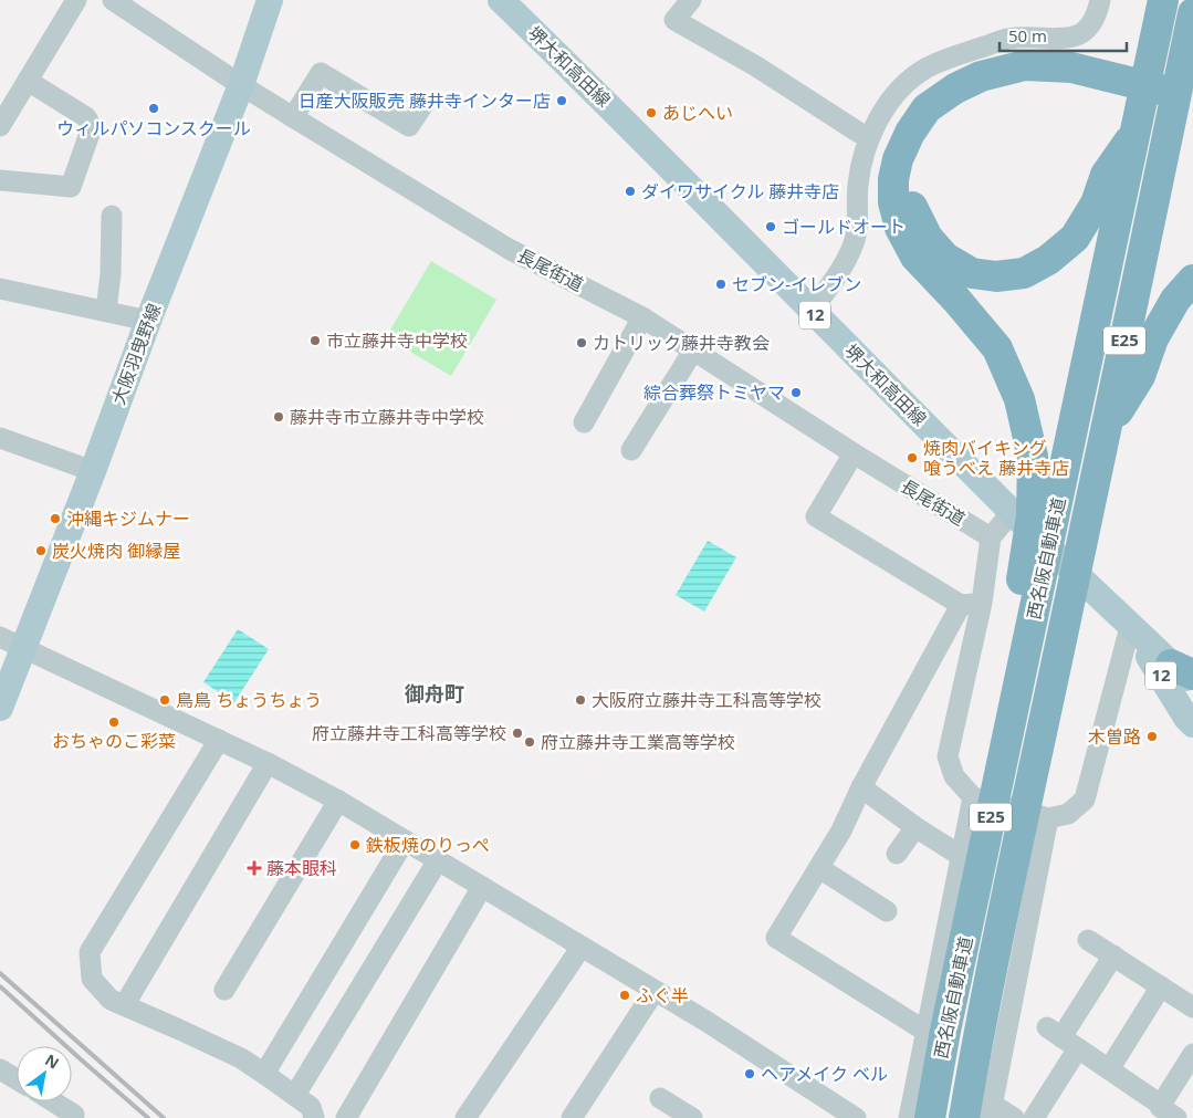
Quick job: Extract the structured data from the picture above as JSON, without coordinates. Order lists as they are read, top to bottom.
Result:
{
  "streets": {
    "highway": ["E25", "西名阪自動車道"],
    "main road": ["堺大和高田線", "12", "大阪羽曳野線"],
    "street": ["長尾街道"]
  },
  "crossings": [
    ["長尾街道", "大阪羽曳野線"]
  ],
  "districts": ["御舟町"],
  "places": {
    "other": [
      "日産大阪販売 藤井寺インター店",
      "ウィルパソコンスクール",
      "あじへい",
      "ダイワサイクル 藤井寺店",
      "ゴールドオート",
      "セブン-イレブン",
      "市立藤井寺中学校",
      "カトリック藤井寺教会",
      "綜合葬祭トミヤマ",
      "藤井寺市立藤井寺中学校",
      "焼肉バイキング 喰うべえ 藤井寺店",
      "沖縄キジムナー",
      "炭火焼肉 御縁屋",
      "鳥鳥 ちょうちょう",
      "大阪府立藤井寺工科高等学校",
      "おちゃのこ彩菜",
      "府立藤井寺工科高等学校",
      "木曽路",
      "府立藤井寺工業高等学校",
      "鉄板焼のりっぺ",
      "ふぐ半",
      "ヘアメイク ベル"
    ],
    "health": ["藤本眼科"]
  },
  "scale_bar": "50 m",
  "north": "top right"
}
